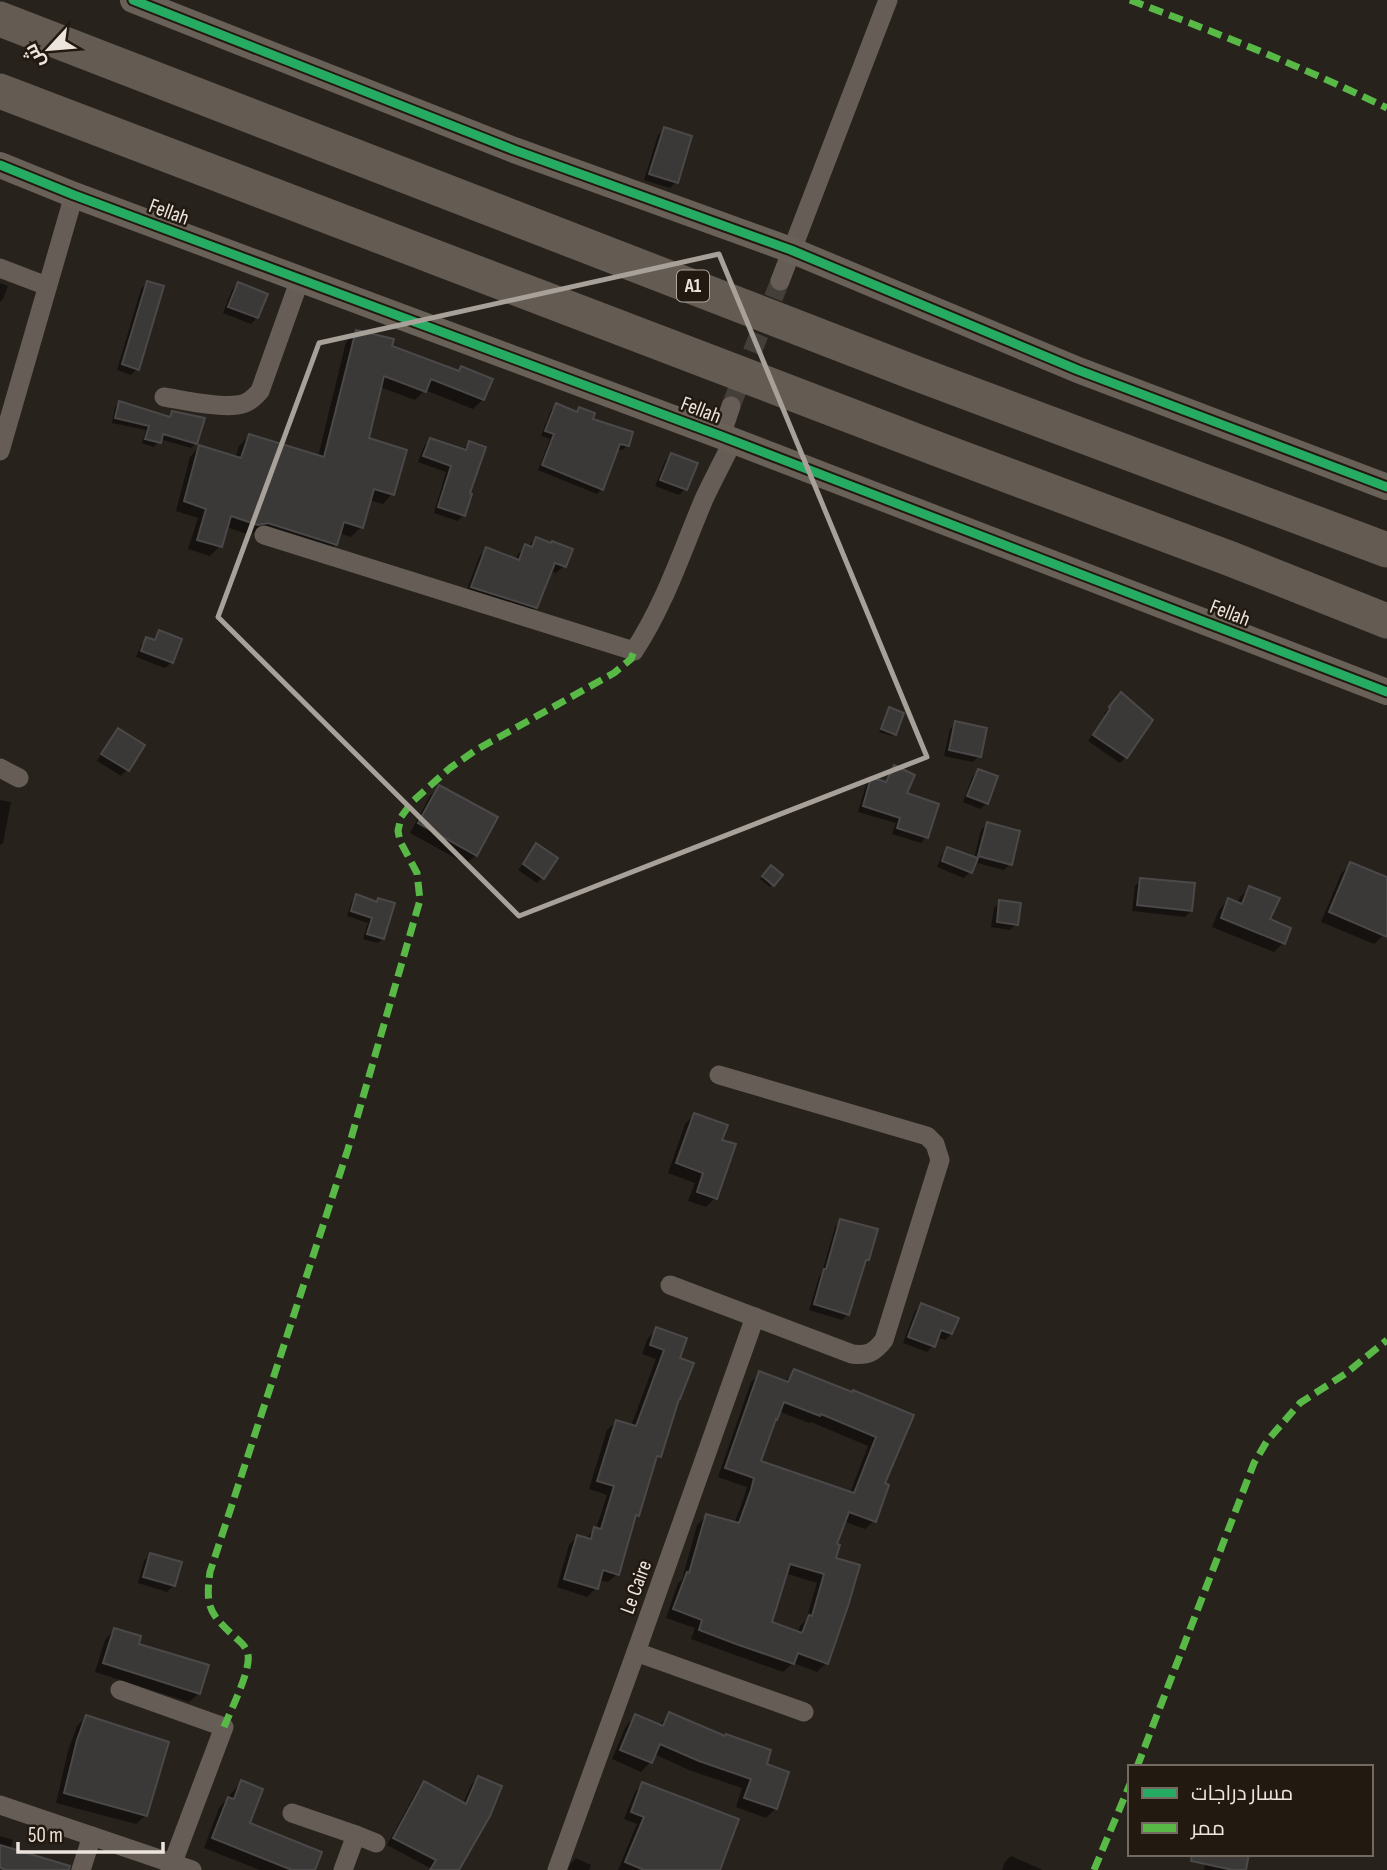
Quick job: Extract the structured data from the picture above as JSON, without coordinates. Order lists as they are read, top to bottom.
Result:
{
  "streets": {
    "highway": ["A1"],
    "street": ["Fellah", "Le Caire"]
  },
  "legend": ["مسار دراجات", "ممر"],
  "scale_bar": "50 m",
  "north": "bottom left"
}
